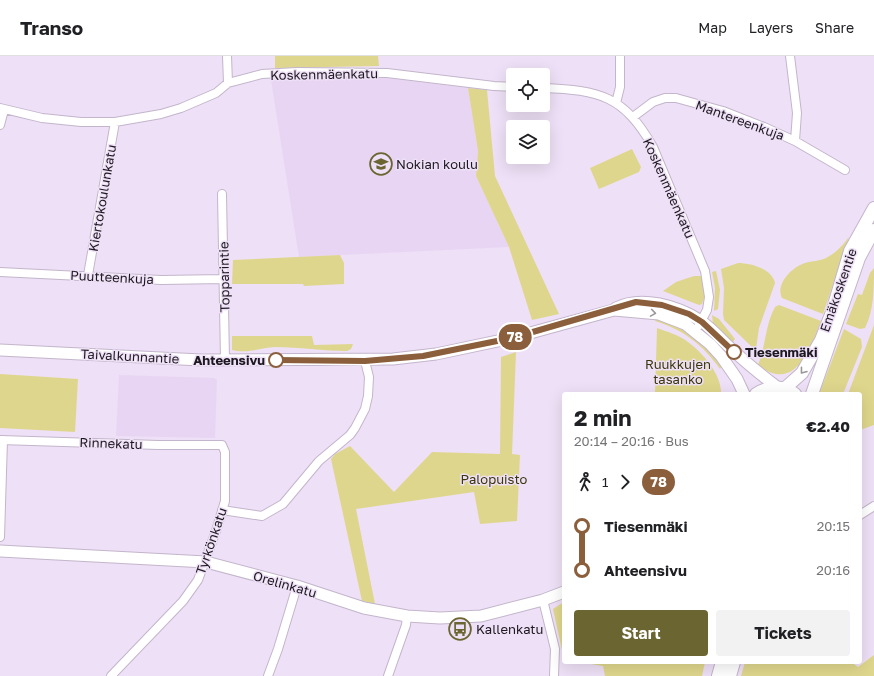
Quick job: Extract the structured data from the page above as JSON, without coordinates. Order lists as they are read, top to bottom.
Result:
{
  "streets": {
    "main road": ["Emäkoskentie", "Taivalkunnantie", "Orelinkatu"],
    "street": [
      "Koskenmäenkatu",
      "Mantereenkuja",
      "Kiertokoulunkatu",
      "Puutteenkuja",
      "Topparintie",
      "Rinnekatu",
      "Tyrkönkatu"
    ]
  },
  "crossings": [
    ["Koskenmäenkatu", "Mantereenkuja"],
    ["Koskenmäenkatu", "Kiertokoulunkatu"],
    ["Koskenmäenkatu", "Taivalkunnantie"],
    ["Kiertokoulunkatu", "Puutteenkuja"],
    ["Puutteenkuja", "Topparintie"],
    ["Topparintie", "Taivalkunnantie"],
    ["Emäkoskentie", "Taivalkunnantie"],
    ["Rinnekatu", "Tyrkönkatu"],
    ["Tyrkönkatu", "Orelinkatu"]
  ],
  "parks": ["Ruukkujen tasanko", "Palopuisto"],
  "places": {
    "school or university": ["Nokian koulu"],
    "other": ["Tiesenmäki", "Ahteensivu"],
    "bus stop": ["Kallenkatu"]
  },
  "lines": ["bus line 78"],
  "page": {
    "header": "Transo",
    "nav": ["Map", "Layers", "Share"],
    "on_map": "78",
    "heading": ["2 min", "20:14 – 20:16 · Bus", "€2.40"],
    "legs": ["1", "78"],
    "list": [
      {
        "name": "Tiesenmäki",
        "value": "20:15"
      },
      {
        "name": "Ahteensivu",
        "value": "20:16"
      }
    ],
    "buttons": ["Start", "Tickets"]
  }
}
